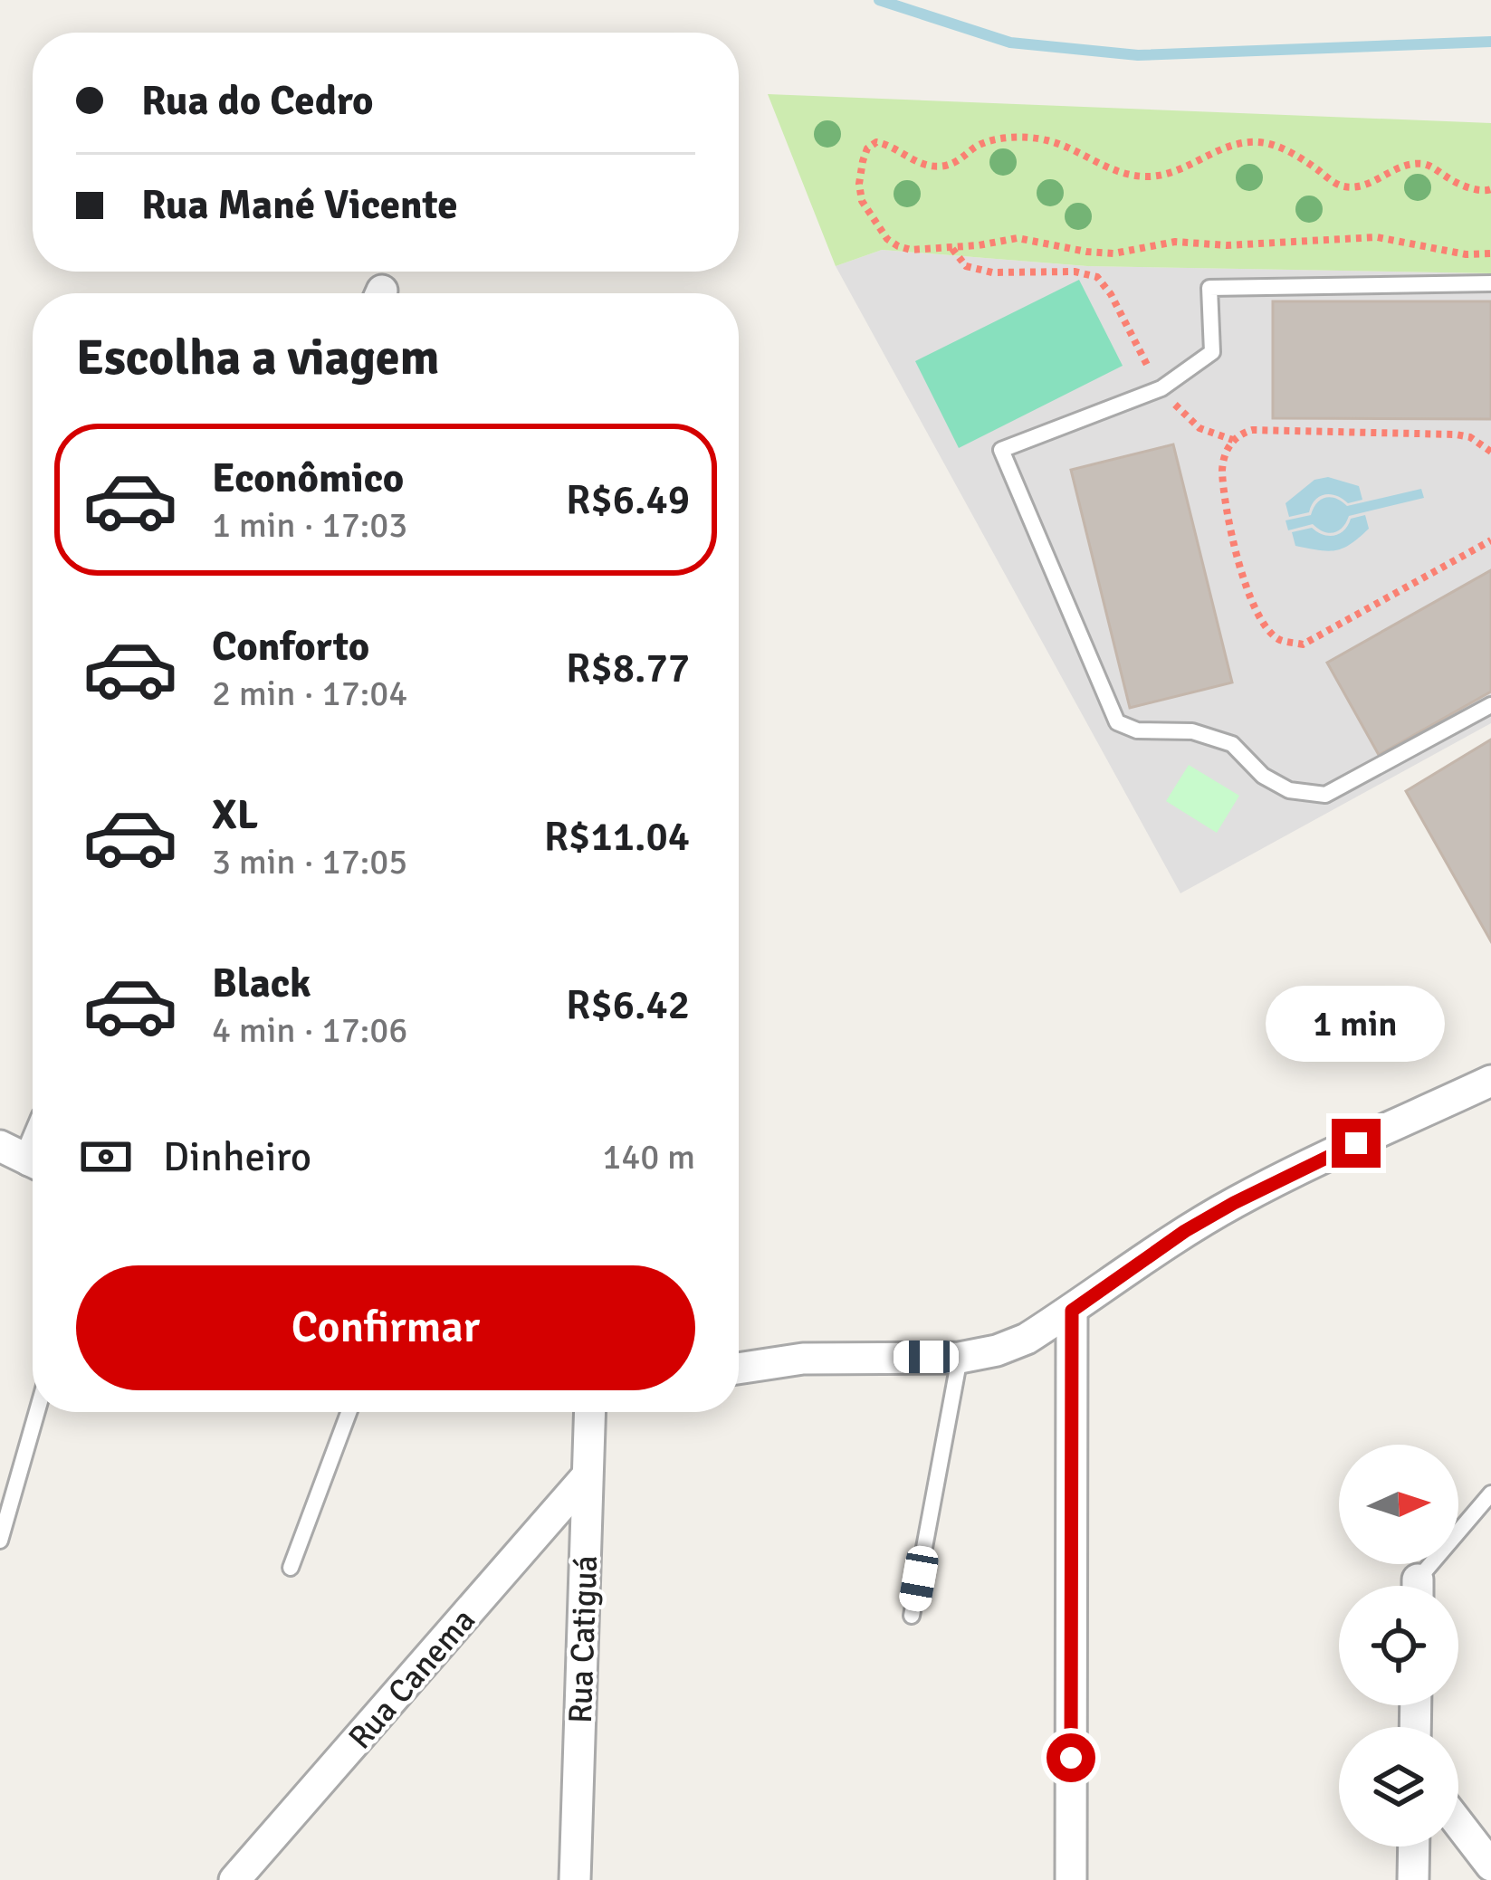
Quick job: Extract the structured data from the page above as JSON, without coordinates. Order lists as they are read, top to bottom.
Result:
{
  "streets": {
    "street": ["Rua Catiguá", "Rua Canema"]
  },
  "crossings": [
    ["Rua Catiguá", "Rua Canema"]
  ],
  "north": "right",
  "page": {
    "banner": ["Rua do Cedro", "Rua Mané Vicente"],
    "heading": "Escolha a viagem",
    "list": [
      {
        "name": "Econômico",
        "note": "1 min · 17:03",
        "value": "R$6.49"
      },
      {
        "name": "Conforto",
        "note": "2 min · 17:04",
        "value": "R$8.77"
      },
      {
        "name": "XL",
        "note": "3 min · 17:05",
        "value": "R$11.04"
      },
      {
        "name": "Black",
        "note": "4 min · 17:06",
        "value": "R$6.42"
      }
    ],
    "bubble": "1 min",
    "pay": ["Dinheiro", "140 m"],
    "buttons": "Confirmar"
  }
}
